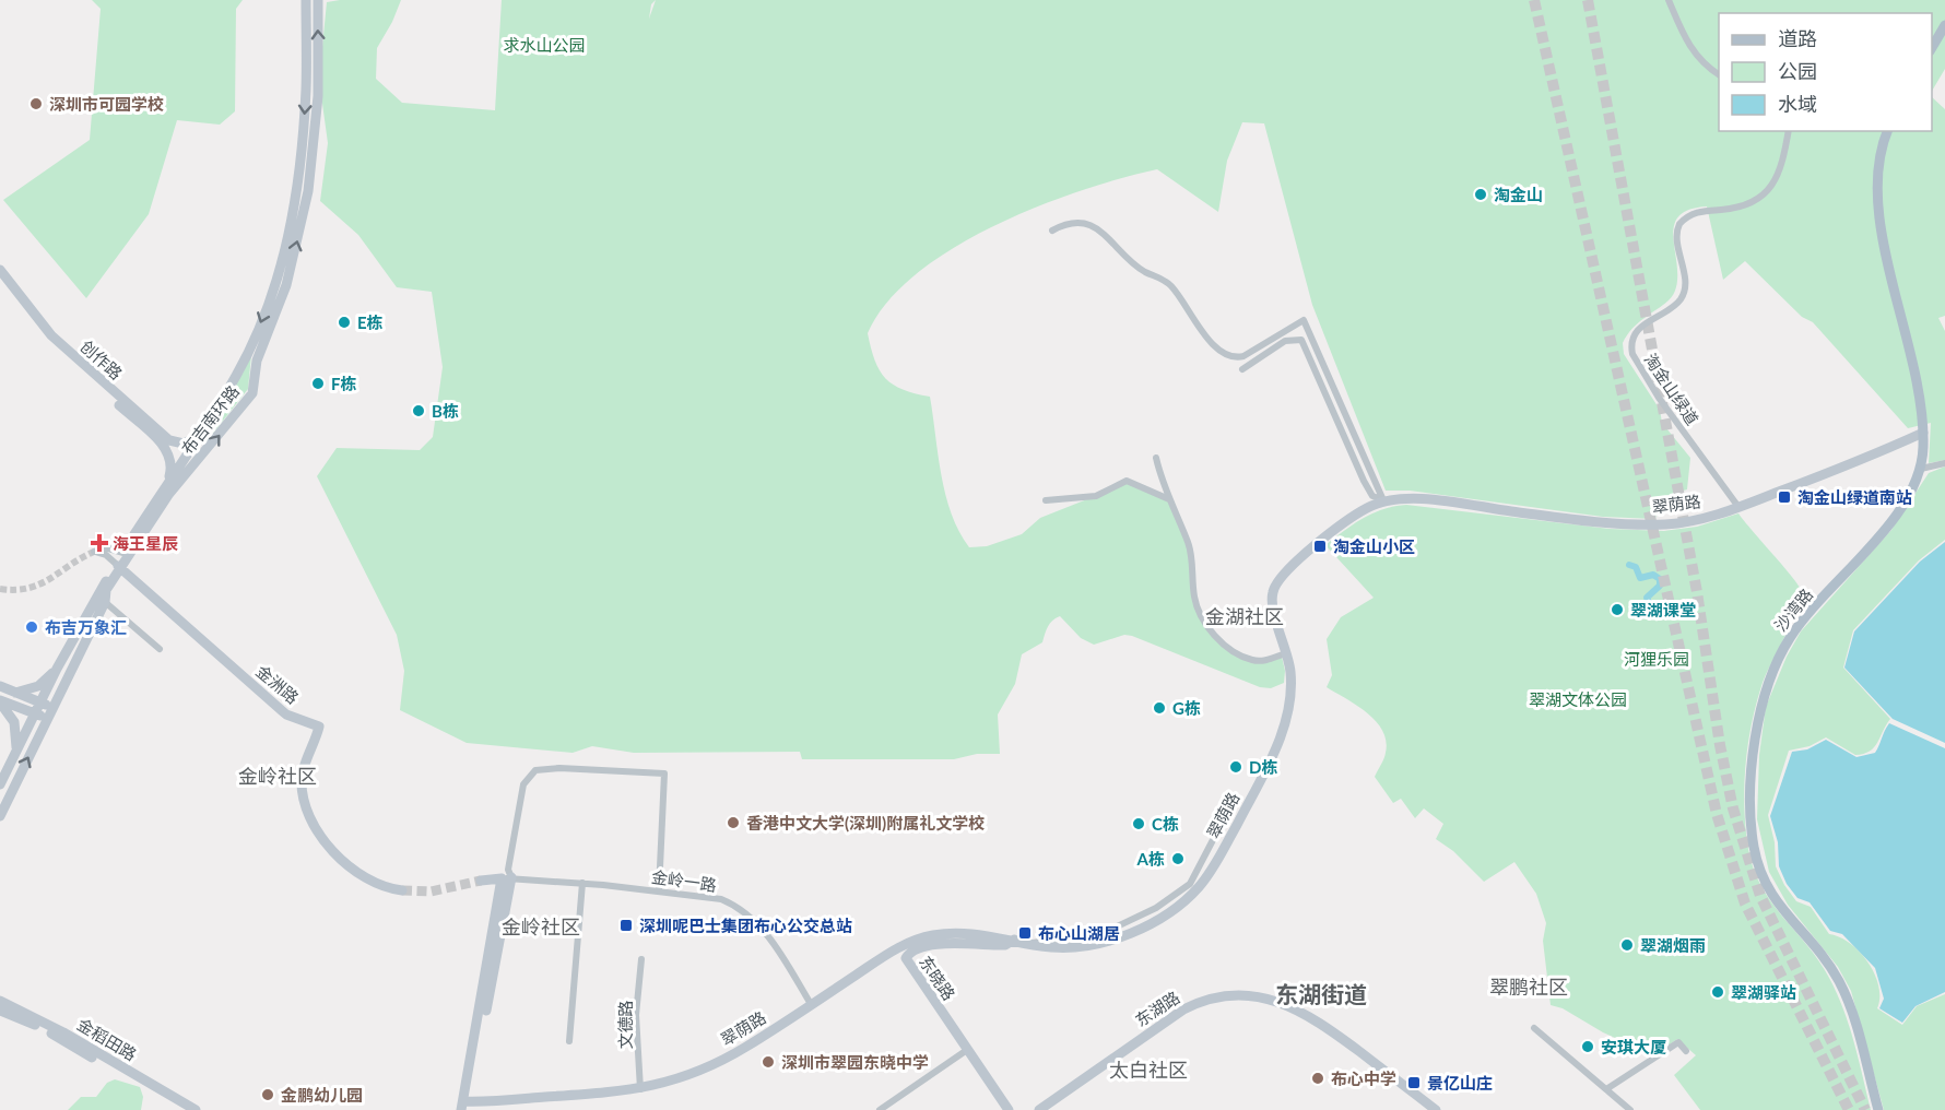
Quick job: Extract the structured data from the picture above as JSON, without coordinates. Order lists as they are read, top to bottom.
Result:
{
  "streets": {
    "main road": ["沙湾路"],
    "street": [
      "创作路",
      "淘金山绿道",
      "布吉南环路",
      "翠荫路",
      "金洲路",
      "金岭一路",
      "东晓路",
      "东湖路",
      "文德路",
      "金稻田路"
    ]
  },
  "crossings": [
    ["创作路", "布吉南环路"],
    ["淘金山绿道", "翠荫路"],
    ["布吉南环路", "金洲路"],
    ["翠荫路", "沙湾路"],
    ["翠荫路", "金岭一路"],
    ["翠荫路", "东晓路"],
    ["翠荫路", "文德路"]
  ],
  "districts": [
    "金湖社区",
    "金岭社区",
    "金岭社区",
    "翠鹏社区",
    "东湖街道",
    "太白社区"
  ],
  "parks": ["求水山公园", "河狸乐园", "翠湖文体公园"],
  "places": {
    "other": [
      "深圳市可园学校",
      "淘金山",
      "E栋",
      "F栋",
      "B栋",
      "翠湖课堂",
      "布吉万象汇",
      "G栋",
      "D栋",
      "香港中文大学(深圳)附属礼文学校",
      "C栋",
      "A栋",
      "翠湖烟雨",
      "翠湖驿站",
      "安琪大厦",
      "深圳市翠园东晓中学",
      "布心中学",
      "金鹏幼儿园"
    ],
    "transit": [
      "淘金山绿道南站",
      "淘金山小区",
      "深圳呢巴士集团布心公交总站",
      "布心山湖居",
      "景亿山庄"
    ],
    "health": ["海王星辰"]
  },
  "legend": ["道路", "公园", "水域"]
}
